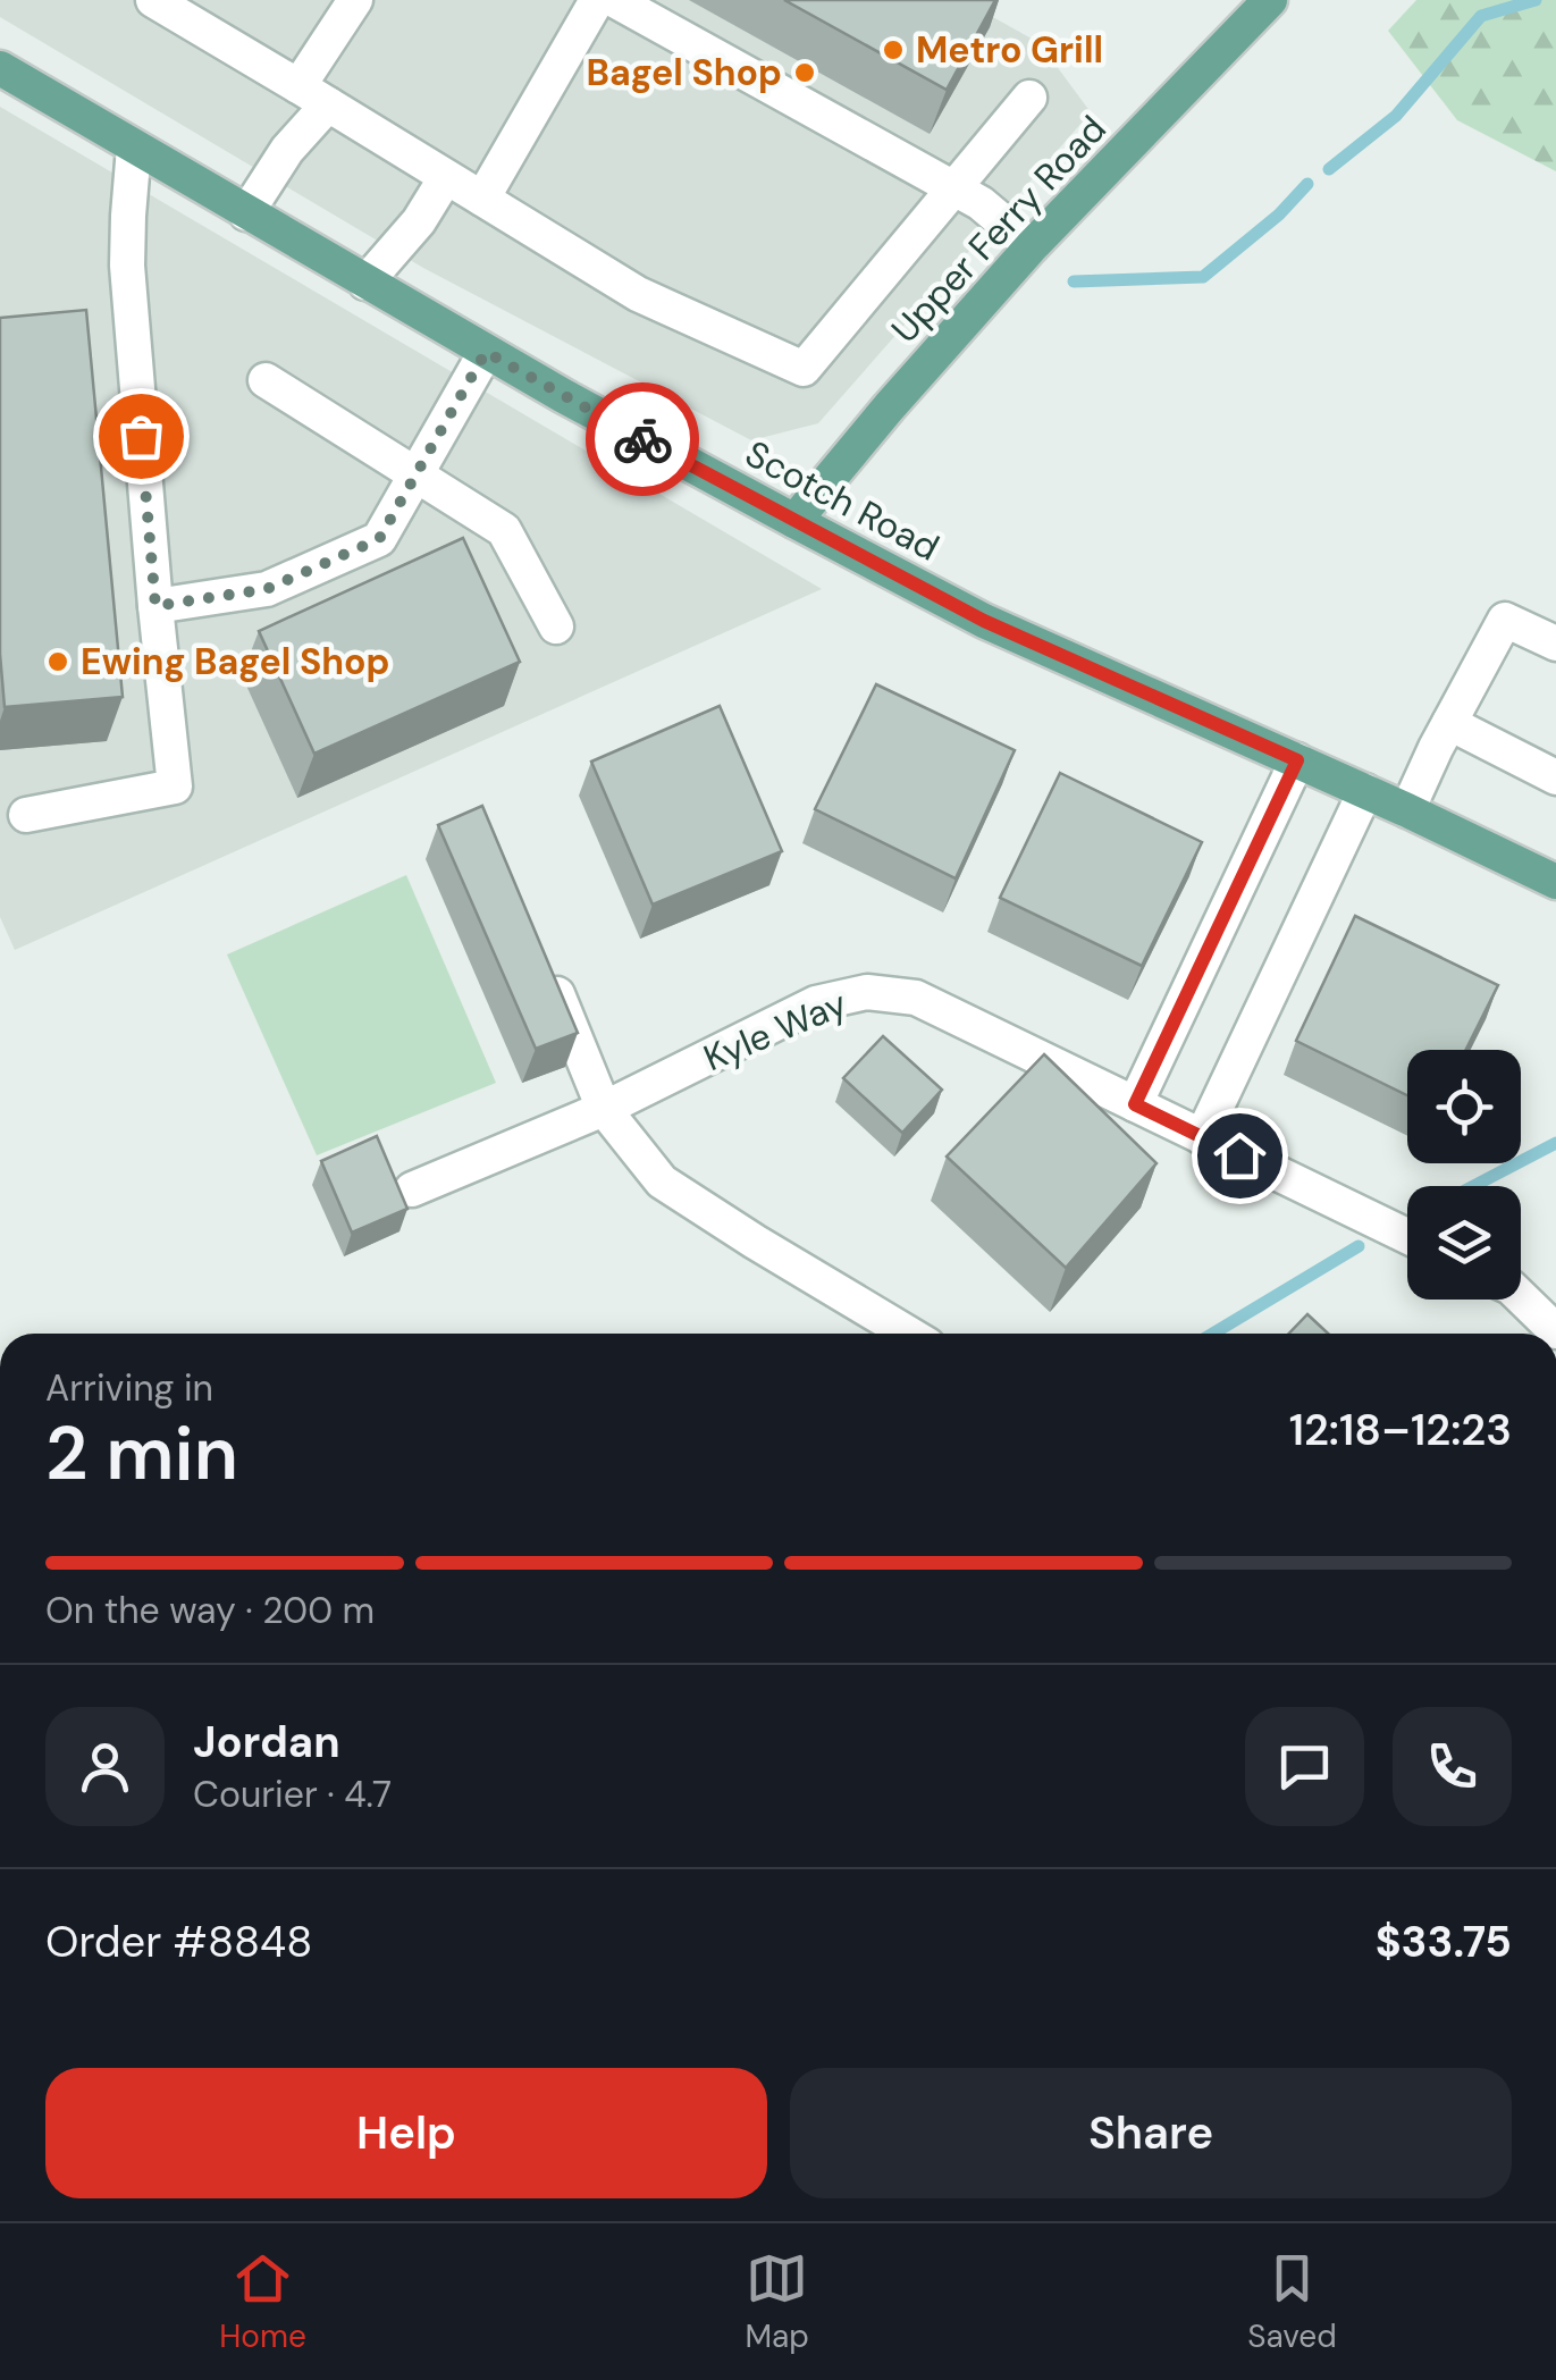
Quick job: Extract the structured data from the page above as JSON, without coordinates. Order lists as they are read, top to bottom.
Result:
{
  "streets": {
    "main road": ["Upper Ferry Road", "Scotch Road"],
    "street": ["Kyle Way"]
  },
  "crossings": [
    ["Upper Ferry Road", "Scotch Road"]
  ],
  "places": ["Metro Grill", "Bagel Shop", "Ewing Bagel Shop"],
  "page": {
    "heading": ["2 min", "Arriving in", "12:18–12:23"],
    "panel": [
      "Jordan",
      "Courier · 4.7",
      "Order #8848",
      "$33.75"
    ],
    "bar": "On the way · 200 m",
    "buttons": ["Help", "Share"],
    "tabs": ["Home", "Map", "Saved"]
  }
}
